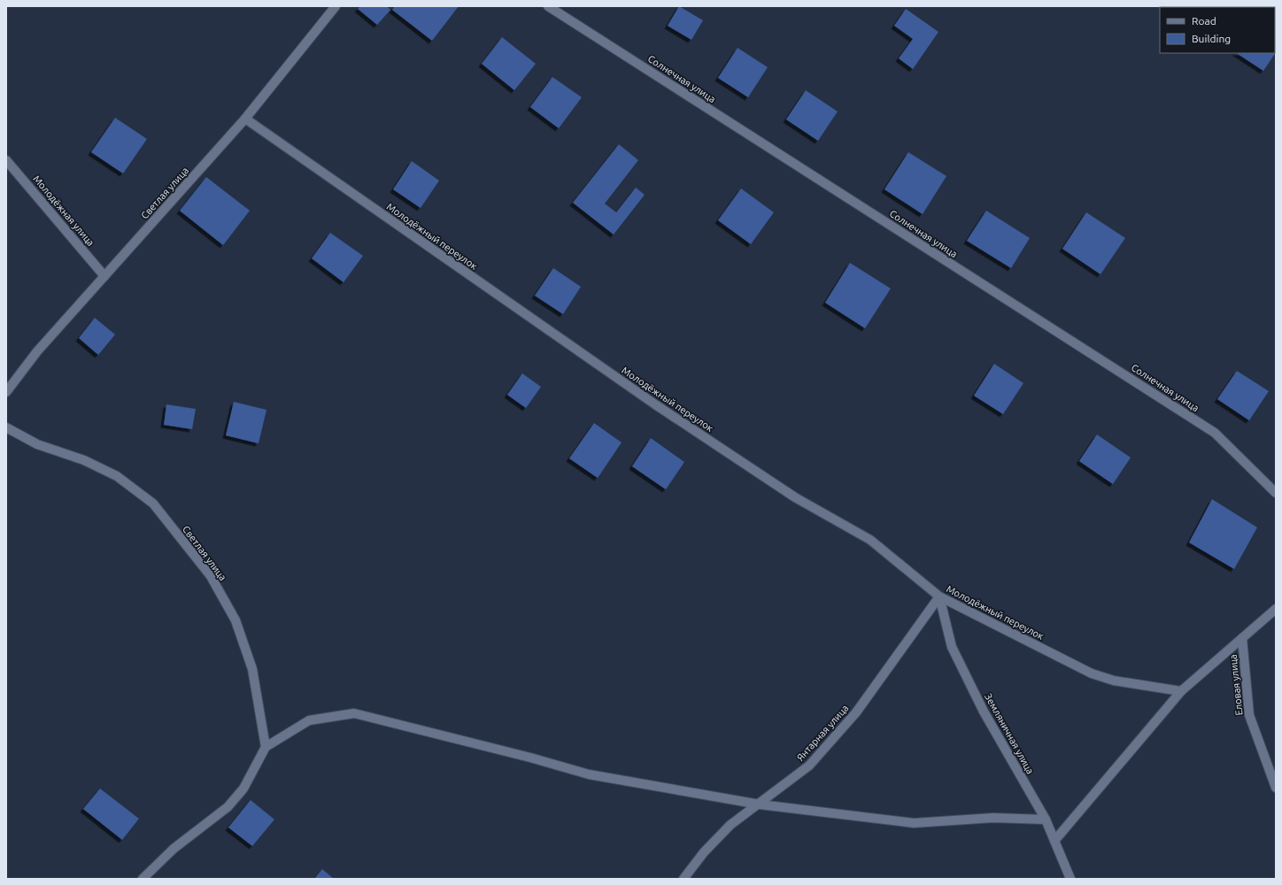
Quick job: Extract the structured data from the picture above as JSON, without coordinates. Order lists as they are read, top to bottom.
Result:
{
  "streets": {
    "street": [
      "Солнечная улица",
      "Светлая улица",
      "Молодёжная улица",
      "Молодёжный переулок",
      "Еловая улица",
      "Янтарная улица",
      "Земляничная улица"
    ]
  },
  "crossings": [
    ["Светлая улица", "Молодёжная улица"],
    ["Светлая улица", "Молодёжный переулок"],
    ["Молодёжный переулок", "Янтарная улица"],
    ["Молодёжный переулок", "Земляничная улица"],
    ["Янтарная улица", "Земляничная улица"]
  ],
  "legend": ["Road", "Building"]
}
